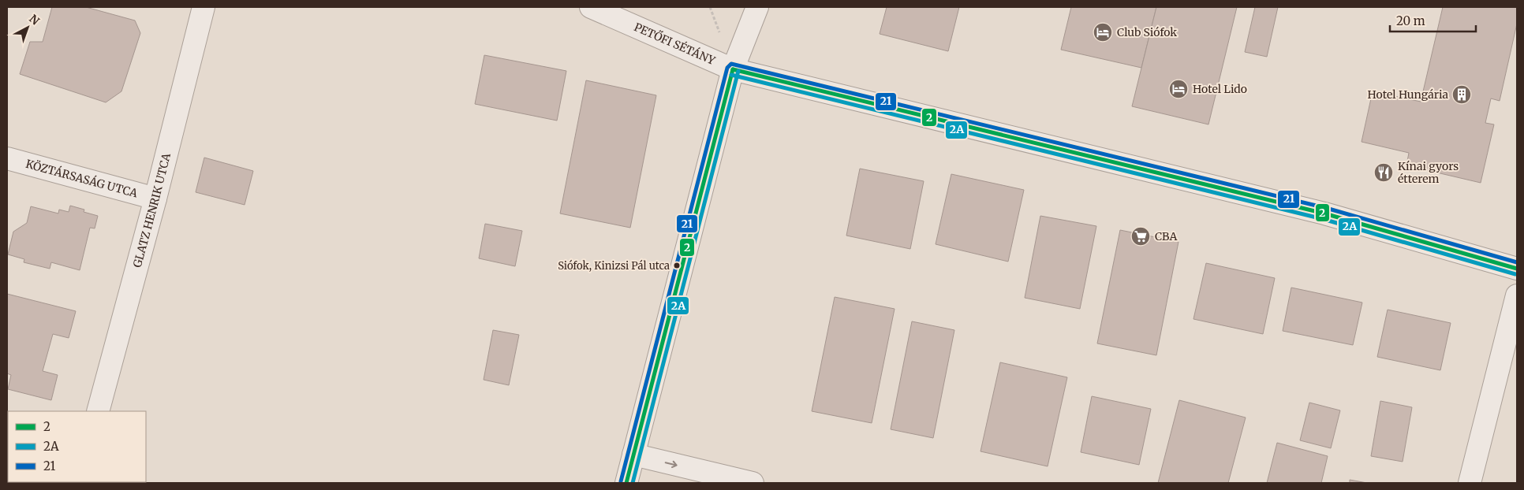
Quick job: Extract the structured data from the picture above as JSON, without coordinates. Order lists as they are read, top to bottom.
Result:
{
  "streets": {
    "street": ["PETŐFI SÉTÁNY", "KÖZTÁRSASÁG UTCA", "GLATZ HENRIK UTCA"]
  },
  "crossings": [
    ["KÖZTÁRSASÁG UTCA", "GLATZ HENRIK UTCA"]
  ],
  "places": {
    "hotel": ["Club Siófok", "Hotel Lido"],
    "building": ["Hotel Hungária"],
    "restaurant": ["Kínai gyors étterem"],
    "supermarket": ["CBA"],
    "other": ["Siófok, Kinizsi Pál utca"]
  },
  "lines": ["transit line 21", "transit line 2", "transit line 2A"],
  "legend": ["2", "2A", "21"],
  "scale_bar": "20 m",
  "north": "top right"
}
